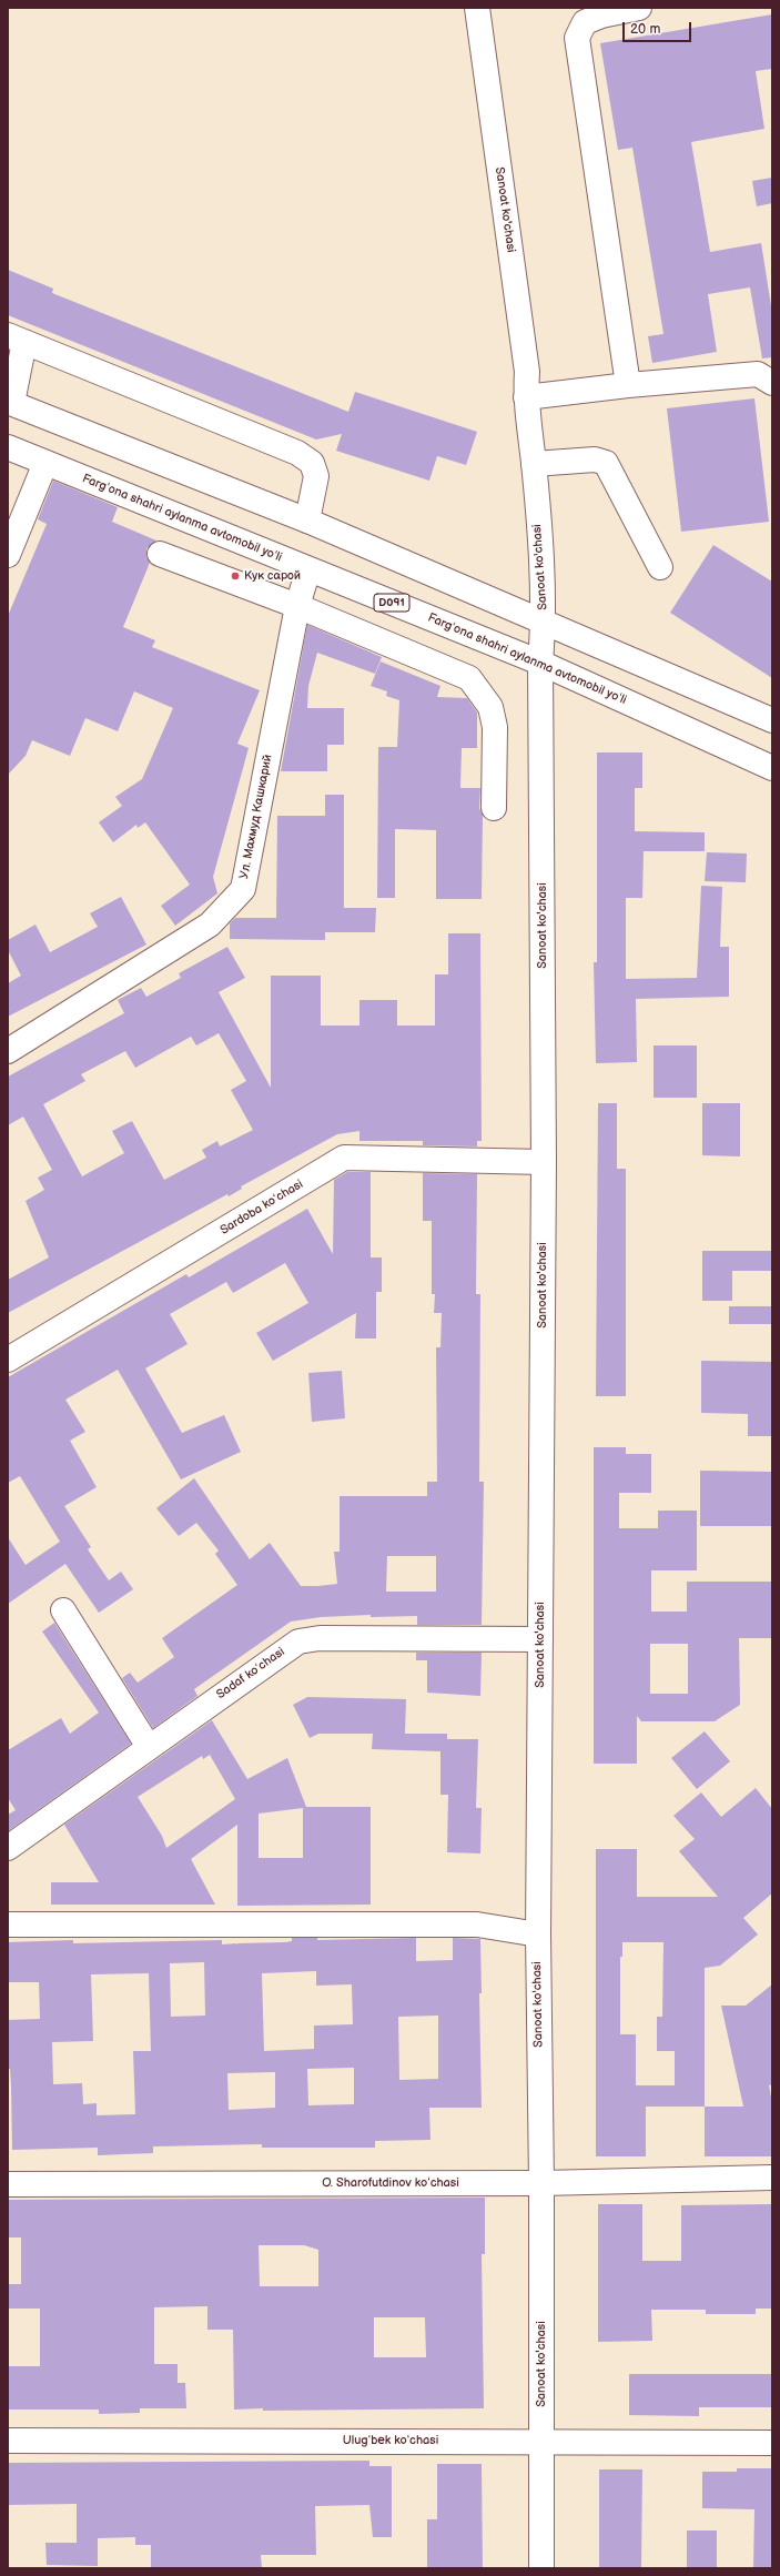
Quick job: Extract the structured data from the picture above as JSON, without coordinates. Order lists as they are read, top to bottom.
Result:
{
  "streets": {
    "main road": [
      "Sanoat ko'chasi",
      "Fargʻona shahri aylanma avtomobil yoʻli",
      "D091",
      "Ул. Махмуд Кашкарий",
      "Sardoba koʻchasi",
      "Sadaf koʻchasi",
      "O. Sharofutdinov koʻchasi",
      "Ulugʻbek koʻchasi"
    ]
  },
  "crossings": [
    ["Sanoat ko'chasi", "Fargʻona shahri aylanma avtomobil yoʻli"],
    ["Sanoat ko'chasi", "Sardoba koʻchasi"],
    ["Sanoat ko'chasi", "Sadaf koʻchasi"],
    ["Sanoat ko'chasi", "O. Sharofutdinov koʻchasi"],
    ["Sanoat ko'chasi", "Ulugʻbek koʻchasi"],
    ["Fargʻona shahri aylanma avtomobil yoʻli", "Ул. Махмуд Кашкарий"]
  ],
  "places": ["Кук сарой"],
  "scale_bar": "20 m"
}
